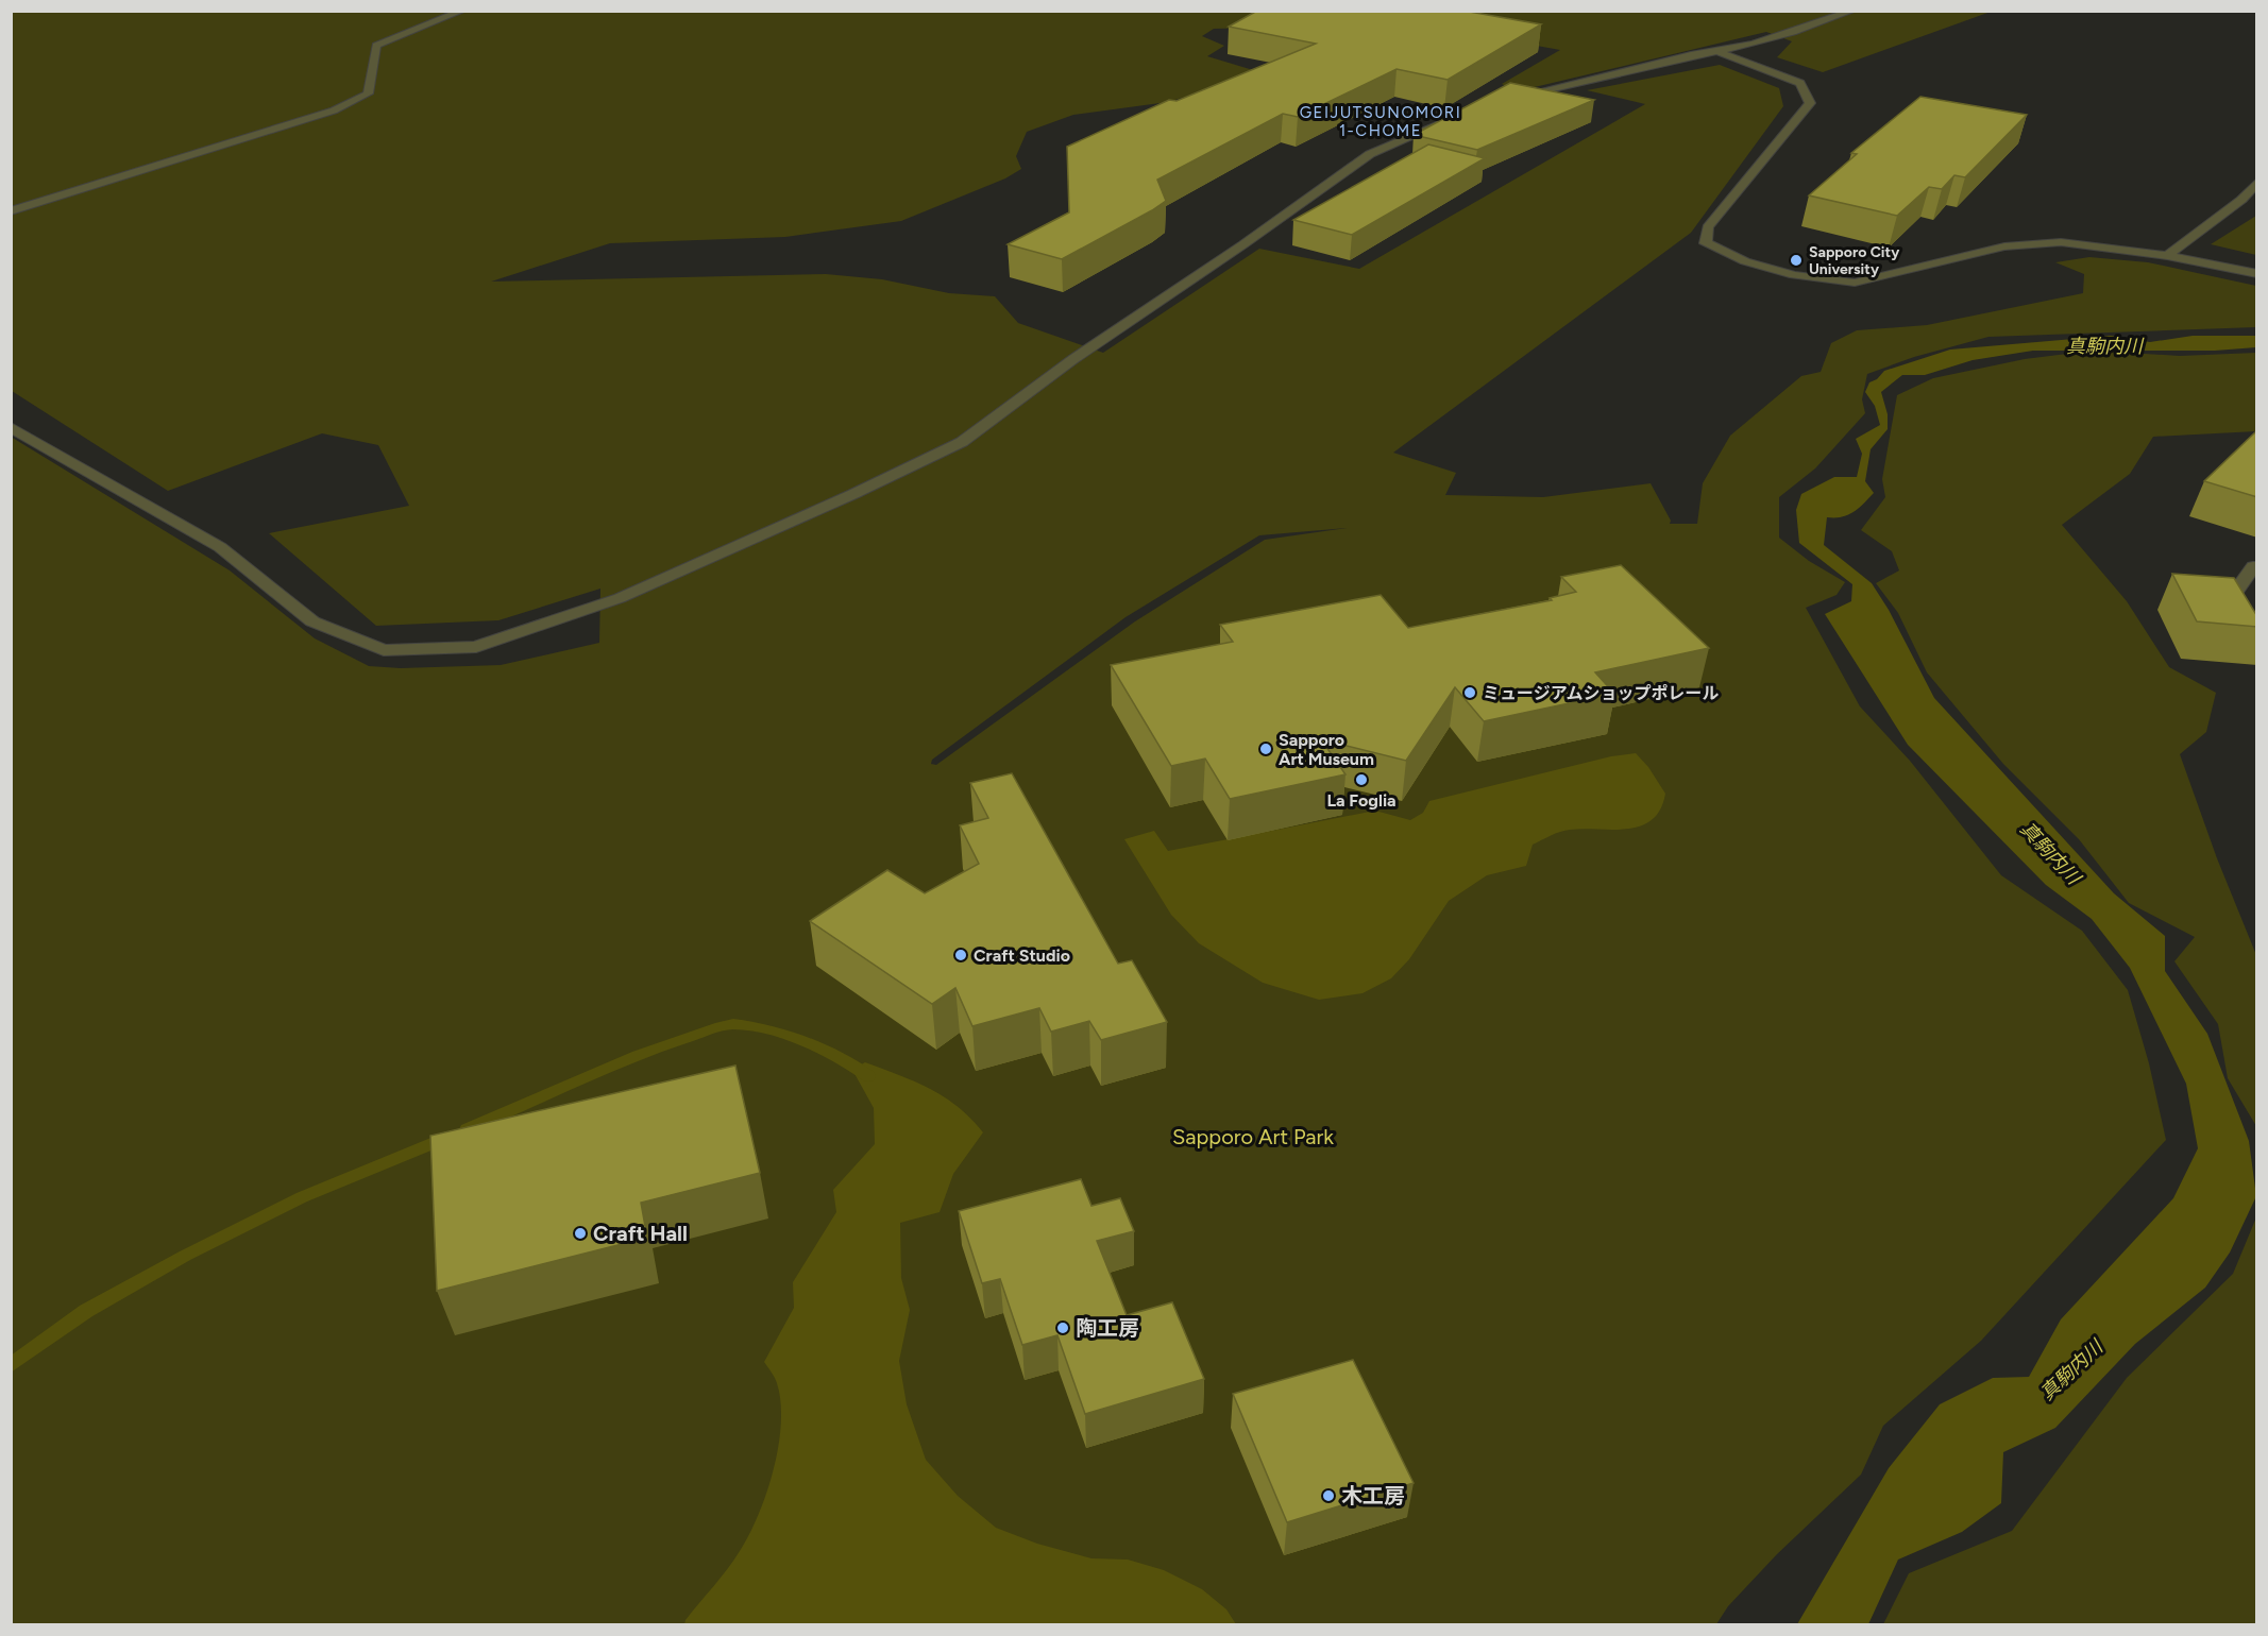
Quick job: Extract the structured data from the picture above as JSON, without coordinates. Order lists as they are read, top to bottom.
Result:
{
  "districts": ["GEIJUTSUNOMORI 1-CHOME"],
  "water": ["真駒内川"],
  "parks": ["Sapporo Art Park"],
  "places": [
    "Sapporo City University",
    "ミュージアムショップポレール",
    "Sapporo Art Museum",
    "La Foglia",
    "Craft Studio",
    "Craft Hall",
    "陶工房",
    "木工房"
  ]
}
